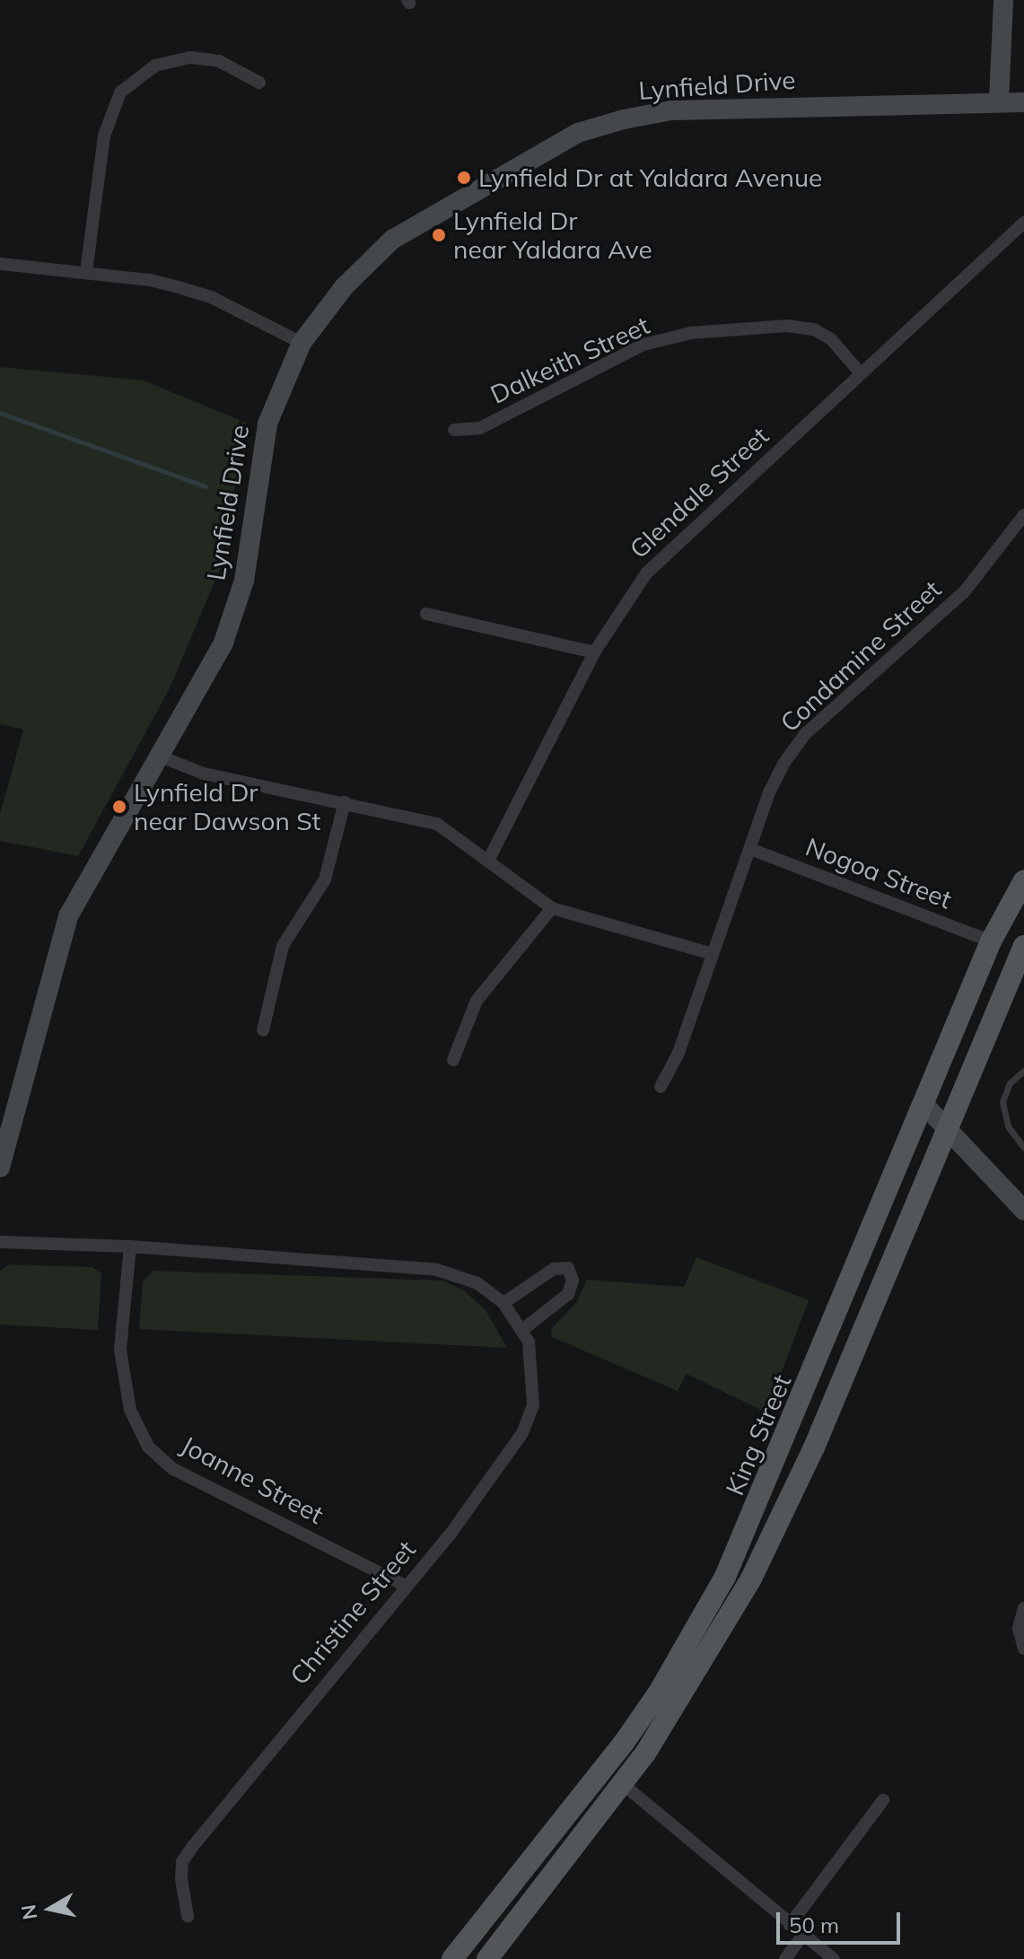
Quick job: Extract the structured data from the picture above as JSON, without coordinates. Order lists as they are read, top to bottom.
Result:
{
  "streets": {
    "main road": ["King Street"],
    "street": [
      "Lynfield Drive",
      "Dalkeith Street",
      "Glendale Street",
      "Condamine Street",
      "Nogoa Street",
      "Joanne Street",
      "Christine Street"
    ]
  },
  "crossings": [
    ["Dalkeith Street", "Glendale Street"],
    ["Condamine Street", "Nogoa Street"],
    ["Nogoa Street", "King Street"],
    ["Joanne Street", "Christine Street"]
  ],
  "places": ["Lynfield Dr at Yaldara Avenue", "Lynfield Dr near Yaldara Ave", "Lynfield Dr near Dawson St"],
  "scale_bar": "50 m",
  "north": "left"
}
